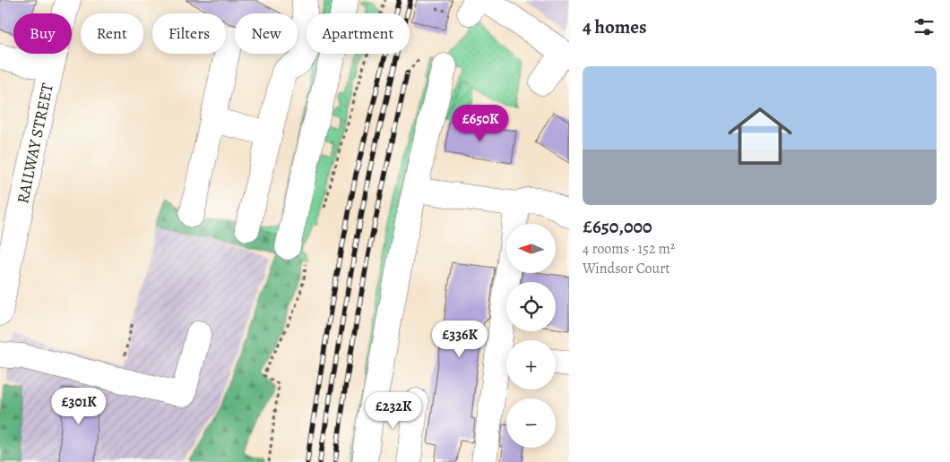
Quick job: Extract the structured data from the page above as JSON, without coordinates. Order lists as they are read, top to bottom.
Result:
{
  "streets": {
    "street": ["RAILWAY STREET"]
  },
  "north": "left",
  "page": {
    "heading": "4 homes",
    "chip": [
      "Buy",
      "Rent",
      "Filters",
      "New",
      "Apartment"
    ],
    "list": [
      {
        "name": "£650,000",
        "note": "4 rooms · 152 m² · Windsor Court"
      }
    ],
    "price": [
      "£650K",
      "£336K",
      "£301K",
      "£232K"
    ],
    "map_buttons": ["+", "−"]
  }
}
